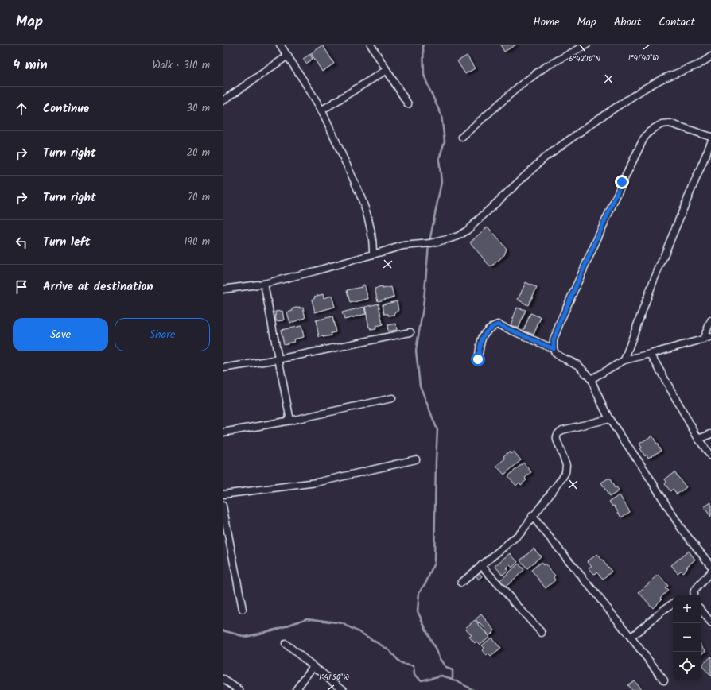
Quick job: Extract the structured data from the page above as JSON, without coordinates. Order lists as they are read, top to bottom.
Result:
{
  "page": {
    "header": "Map",
    "nav": [
      "Home",
      "Map",
      "About",
      "Contact"
    ],
    "heading": ["4 min", "Walk · 310 m"],
    "list": [
      ["Continue", "30 m"],
      ["Turn right", "20 m"],
      ["Turn right", "70 m"],
      ["Turn left", "190 m"],
      "Arrive at destination"
    ],
    "buttons": ["Save", "Share"],
    "map_buttons": ["+", "−"]
  },
  "coordinates": ["1°41'40\"W", "6°42'10\"N", "1°41'50\"W"]
}
